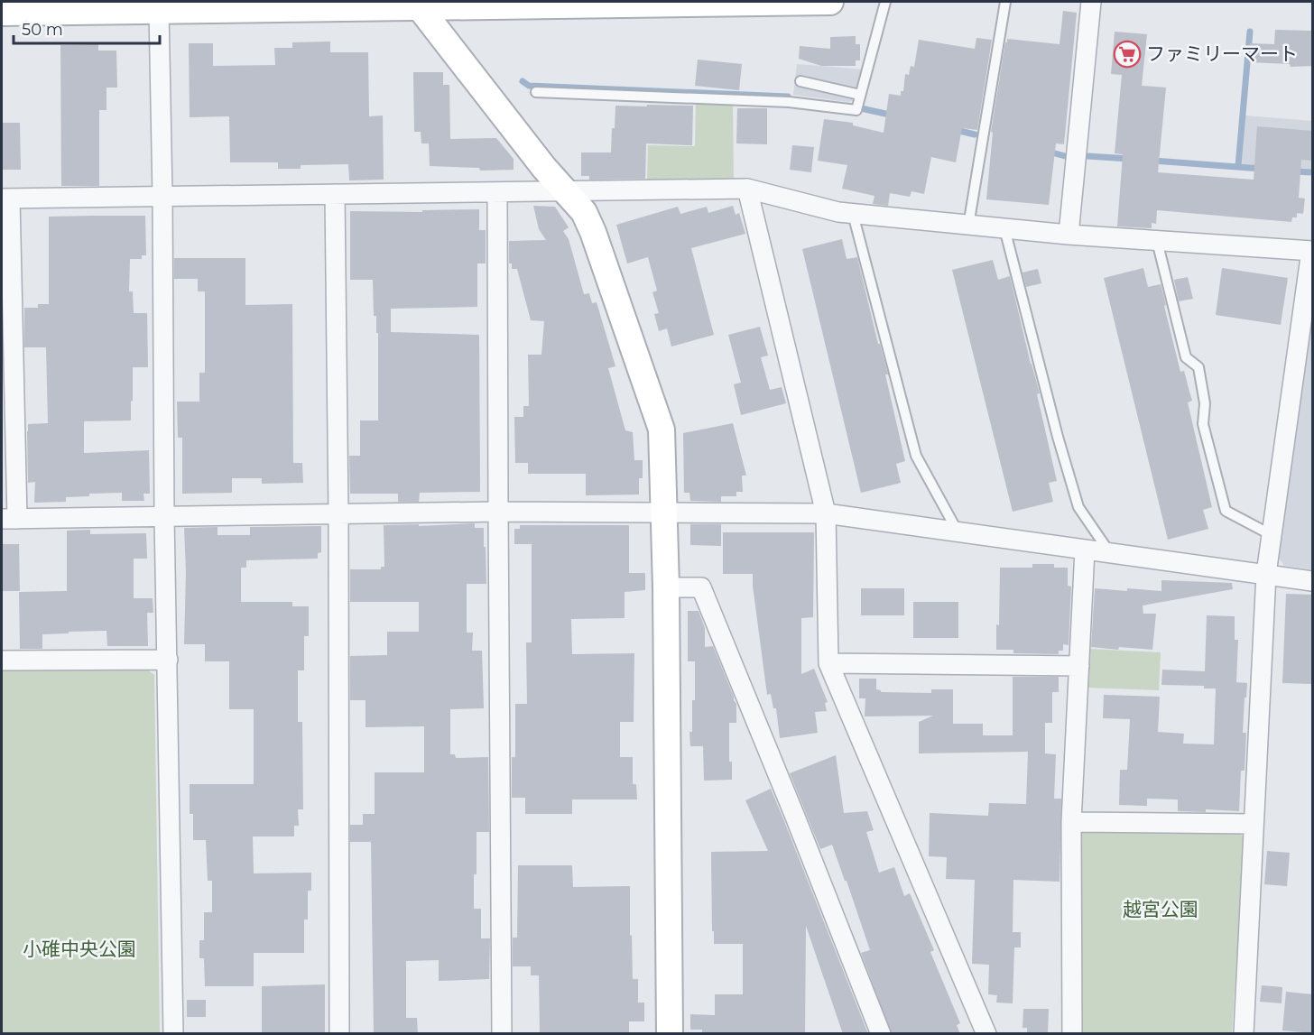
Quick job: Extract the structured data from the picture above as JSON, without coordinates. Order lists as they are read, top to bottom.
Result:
{
  "parks": ["越宮公園", "小碓中央公園"],
  "places": {
    "supermarket": ["ファミリーマート"]
  },
  "scale_bar": "50 m"
}
